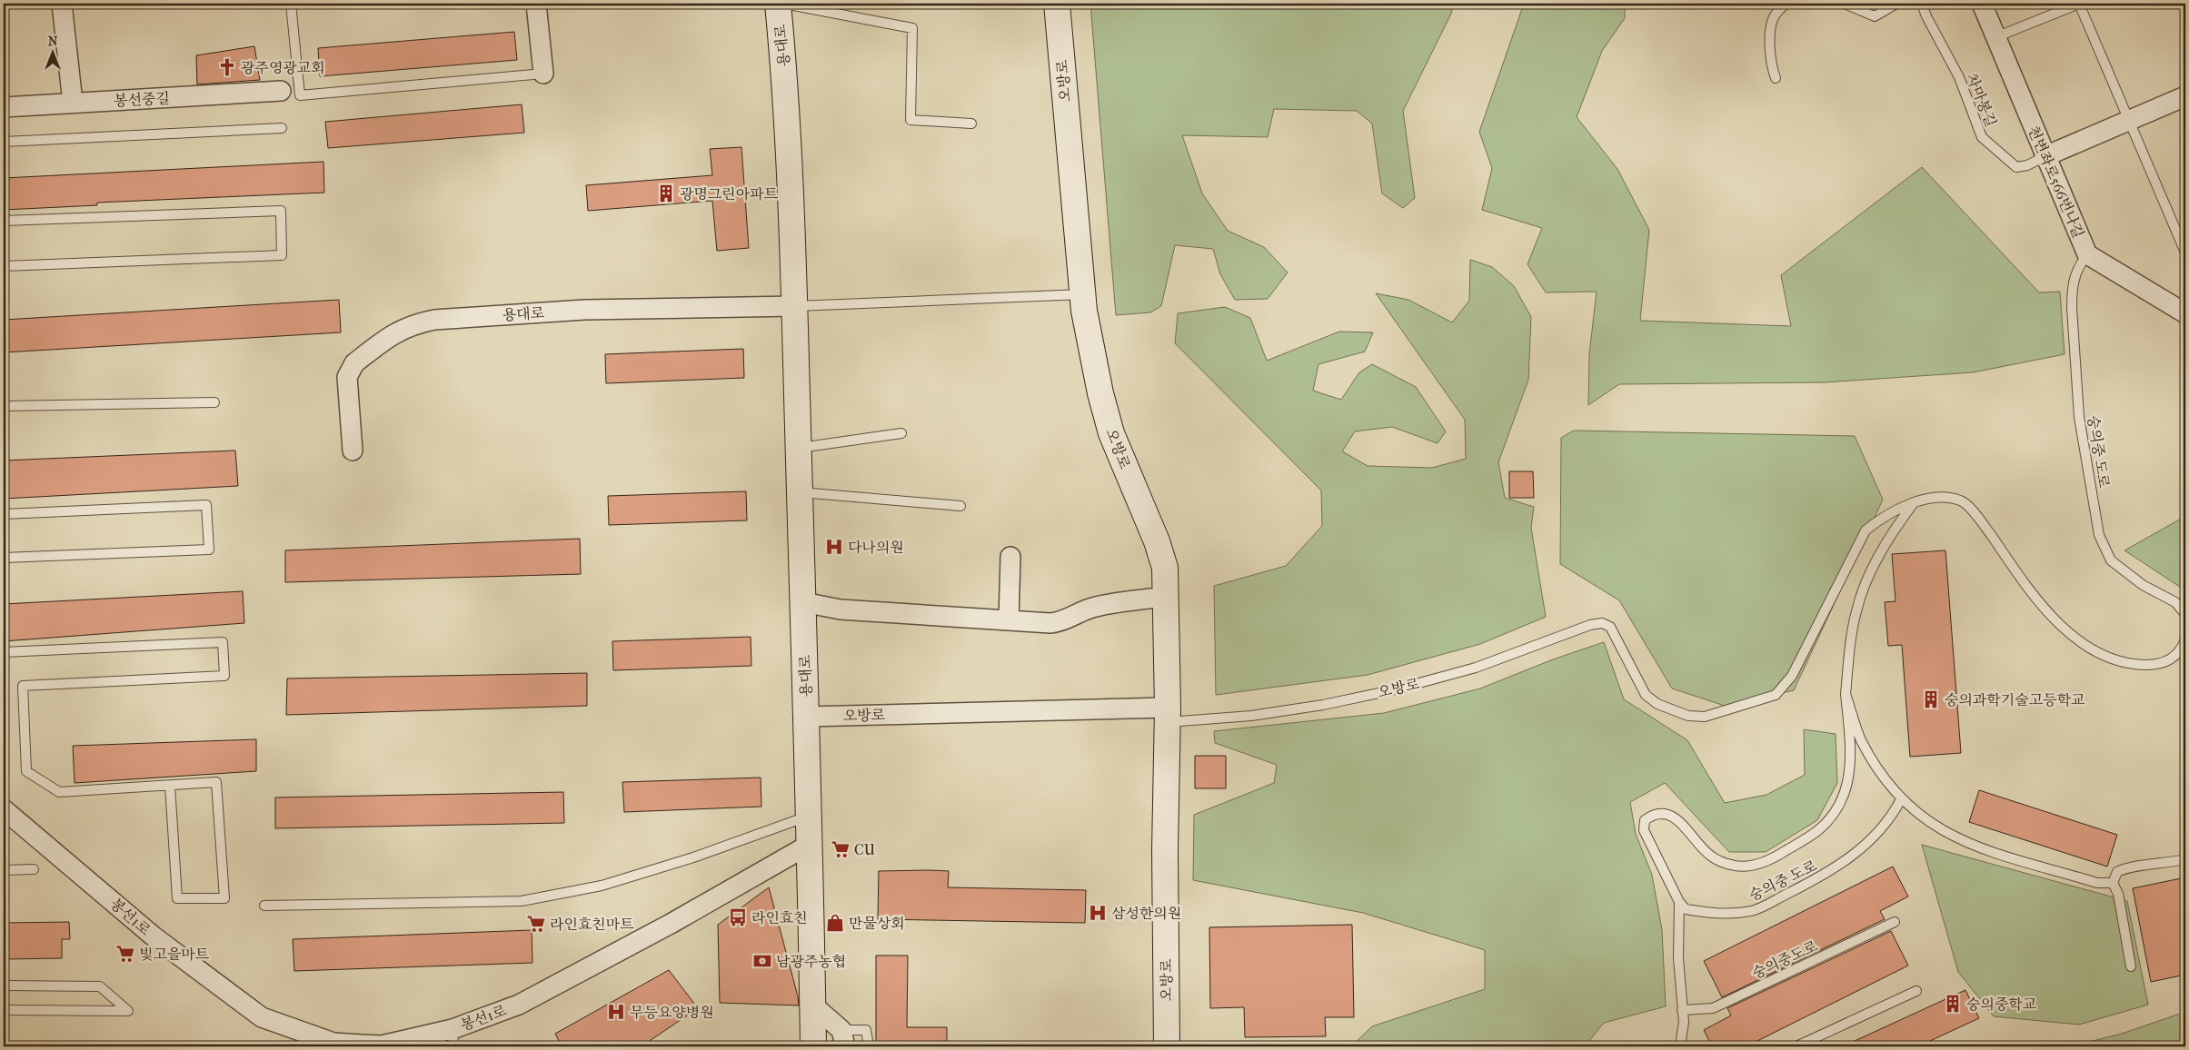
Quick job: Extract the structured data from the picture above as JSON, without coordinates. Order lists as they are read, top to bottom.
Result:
{
  "streets": {
    "street": [
      "용대로",
      "오방로",
      "봉선중길",
      "천변좌로566번나길",
      "봉선1로"
    ],
    "lane": ["차마봉길", "숭의중 도로", "숭의중도로"]
  },
  "crossings": [
    ["용대로", "오방로"],
    ["용대로", "봉선1로"],
    ["오방로", "숭의중 도로"],
    ["차마봉길", "천변좌로566번나길"],
    ["천변좌로566번나길", "숭의중 도로"]
  ],
  "places": {
    "church": ["광주영광교회"],
    "building": ["광명그린아파트", "숭의과학기술고등학교", "숭의중학교"],
    "hospital": ["다나의원", "삼성한의원", "무등요양병원"],
    "supermarket": ["CU", "라인효친마트", "빛고을마트"],
    "bus stop": ["라인효친"],
    "shop": ["만물상회"],
    "bank": ["남광주농협"]
  },
  "north": "top"
}
